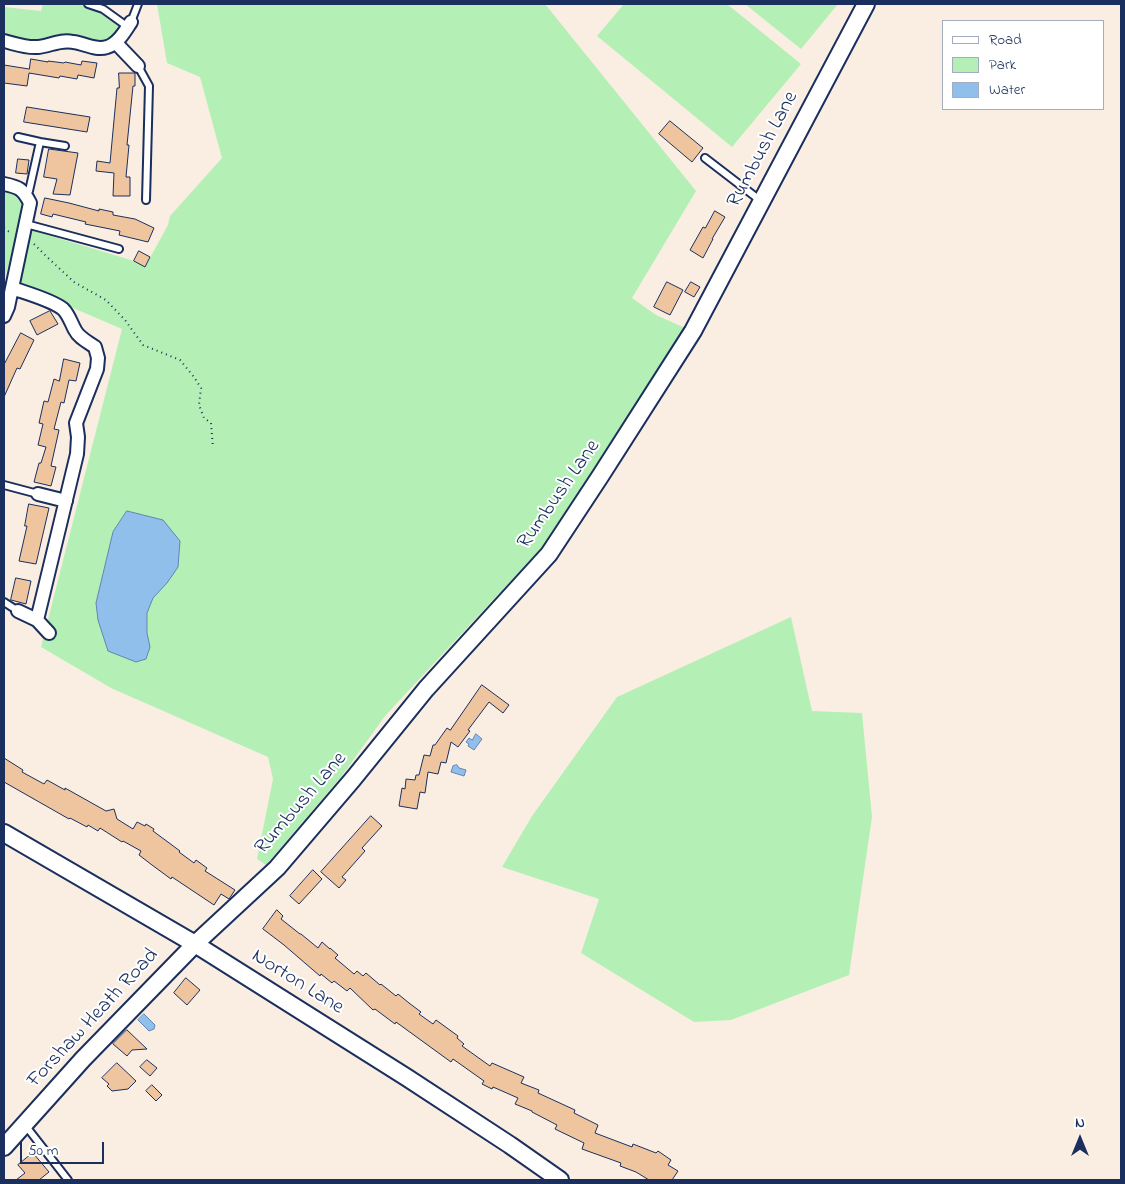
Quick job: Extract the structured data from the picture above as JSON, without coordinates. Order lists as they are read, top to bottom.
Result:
{
  "streets": {
    "street": ["Rumbush Lane", "Norton Lane", "Forshaw Heath Road"]
  },
  "crossings": [
    ["Rumbush Lane", "Norton Lane"],
    ["Rumbush Lane", "Forshaw Heath Road"],
    ["Norton Lane", "Forshaw Heath Road"]
  ],
  "legend": ["Road", "Park", "Water"],
  "scale_bar": "50 m",
  "north": "top"
}
